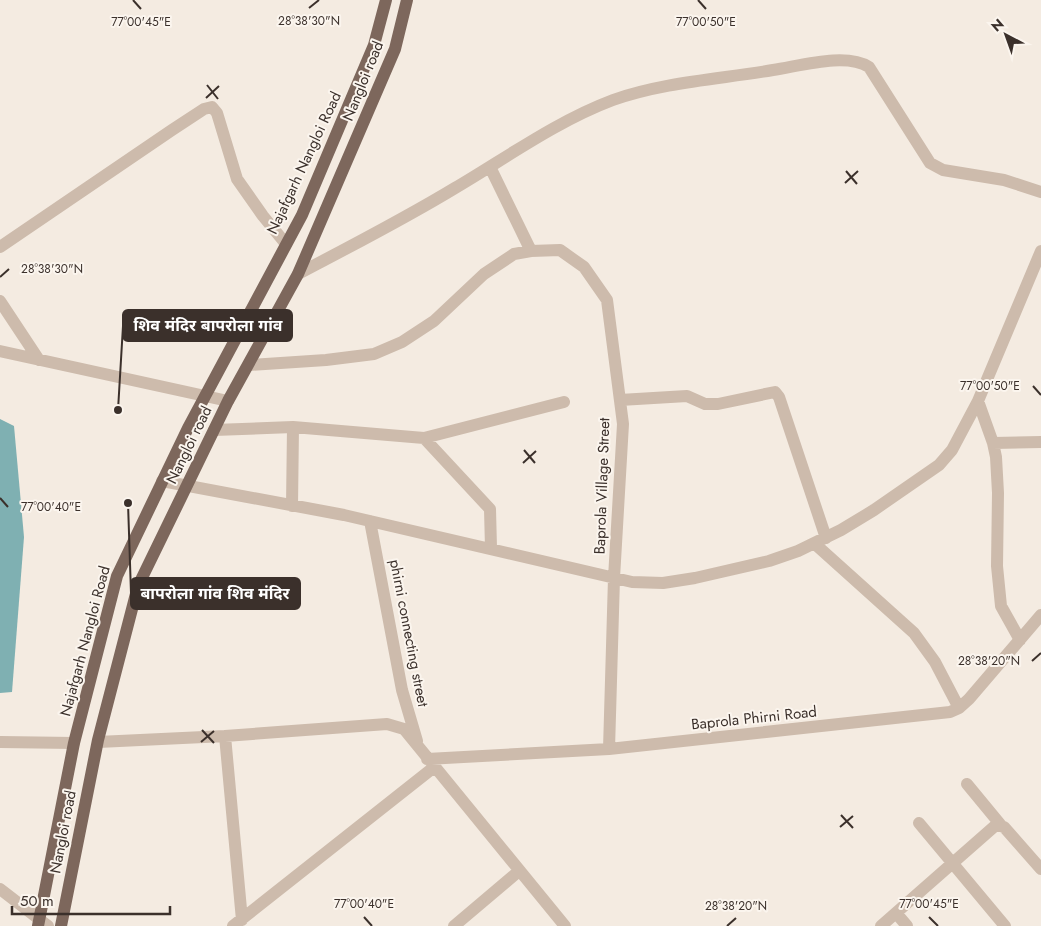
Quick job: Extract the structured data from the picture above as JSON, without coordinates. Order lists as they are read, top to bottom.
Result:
{
  "streets": {
    "main road": ["Nangloi road", "Najafgarh Nangloi Road"],
    "street": ["Baprola Village Street", "phirni connecting street", "Baprola Phirni Road"]
  },
  "crossings": [
    ["Nangloi road", "Baprola Village Street"],
    ["Baprola Village Street", "Baprola Phirni Road"],
    ["phirni connecting street", "Baprola Phirni Road"]
  ],
  "places": ["शिव मंदिर बापरोला गांव", "बापरोला गांव शिव मंदिर"],
  "scale_bar": "50 m",
  "north": "top left",
  "coordinates": [
    "28°38'30\"N",
    "77°00'45\"E",
    "77°00'50\"E",
    "77°00'40\"E",
    "28°38'20\"N"
  ]
}
